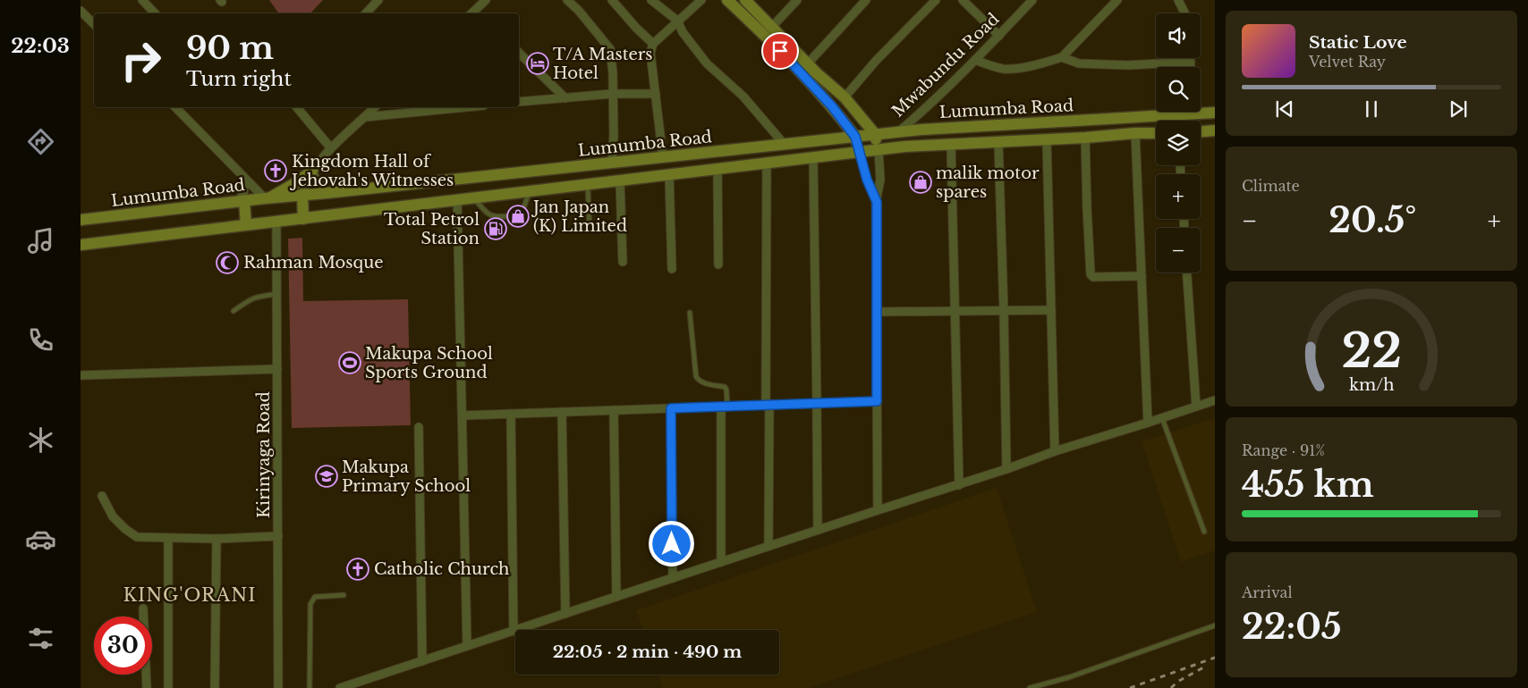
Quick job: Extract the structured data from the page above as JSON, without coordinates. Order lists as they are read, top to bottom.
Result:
{
  "streets": {
    "main road": ["Lumumba Road"],
    "street": ["Mwabundu Road", "Kirinyaga Road"]
  },
  "crossings": [
    ["Mwabundu Road", "Lumumba Road"],
    ["Lumumba Road", "Kirinyaga Road"]
  ],
  "districts": ["KING'ORANI"],
  "places": {
    "hotel": ["T/A Masters Hotel"],
    "church": ["Kingdom Hall of Jehovah's Witnesses", "Catholic Church"],
    "shop": ["malik motor spares", "Jan Japan (K) Limited"],
    "fuel station": ["Total Petrol Station"],
    "mosque": ["Rahman Mosque"],
    "sports": ["Makupa School Sports Ground"],
    "school or university": ["Makupa Primary School"]
  },
  "page": {
    "tabs": "22:03",
    "map_buttons": ["+", "−"],
    "turn": ["90 m", "Turn right"],
    "song": ["Static Love", "Velvet Ray"],
    "tile": [
      "Climate",
      ["Range · 91%", "455 km"],
      ["Arrival", "22:05"]
    ],
    "heat": ["−", "20.5°", "+"],
    "limit": "30",
    "trip": "22:05 · 2 min · 490 m",
    "gauge": ["22", "km/h"]
  }
}
